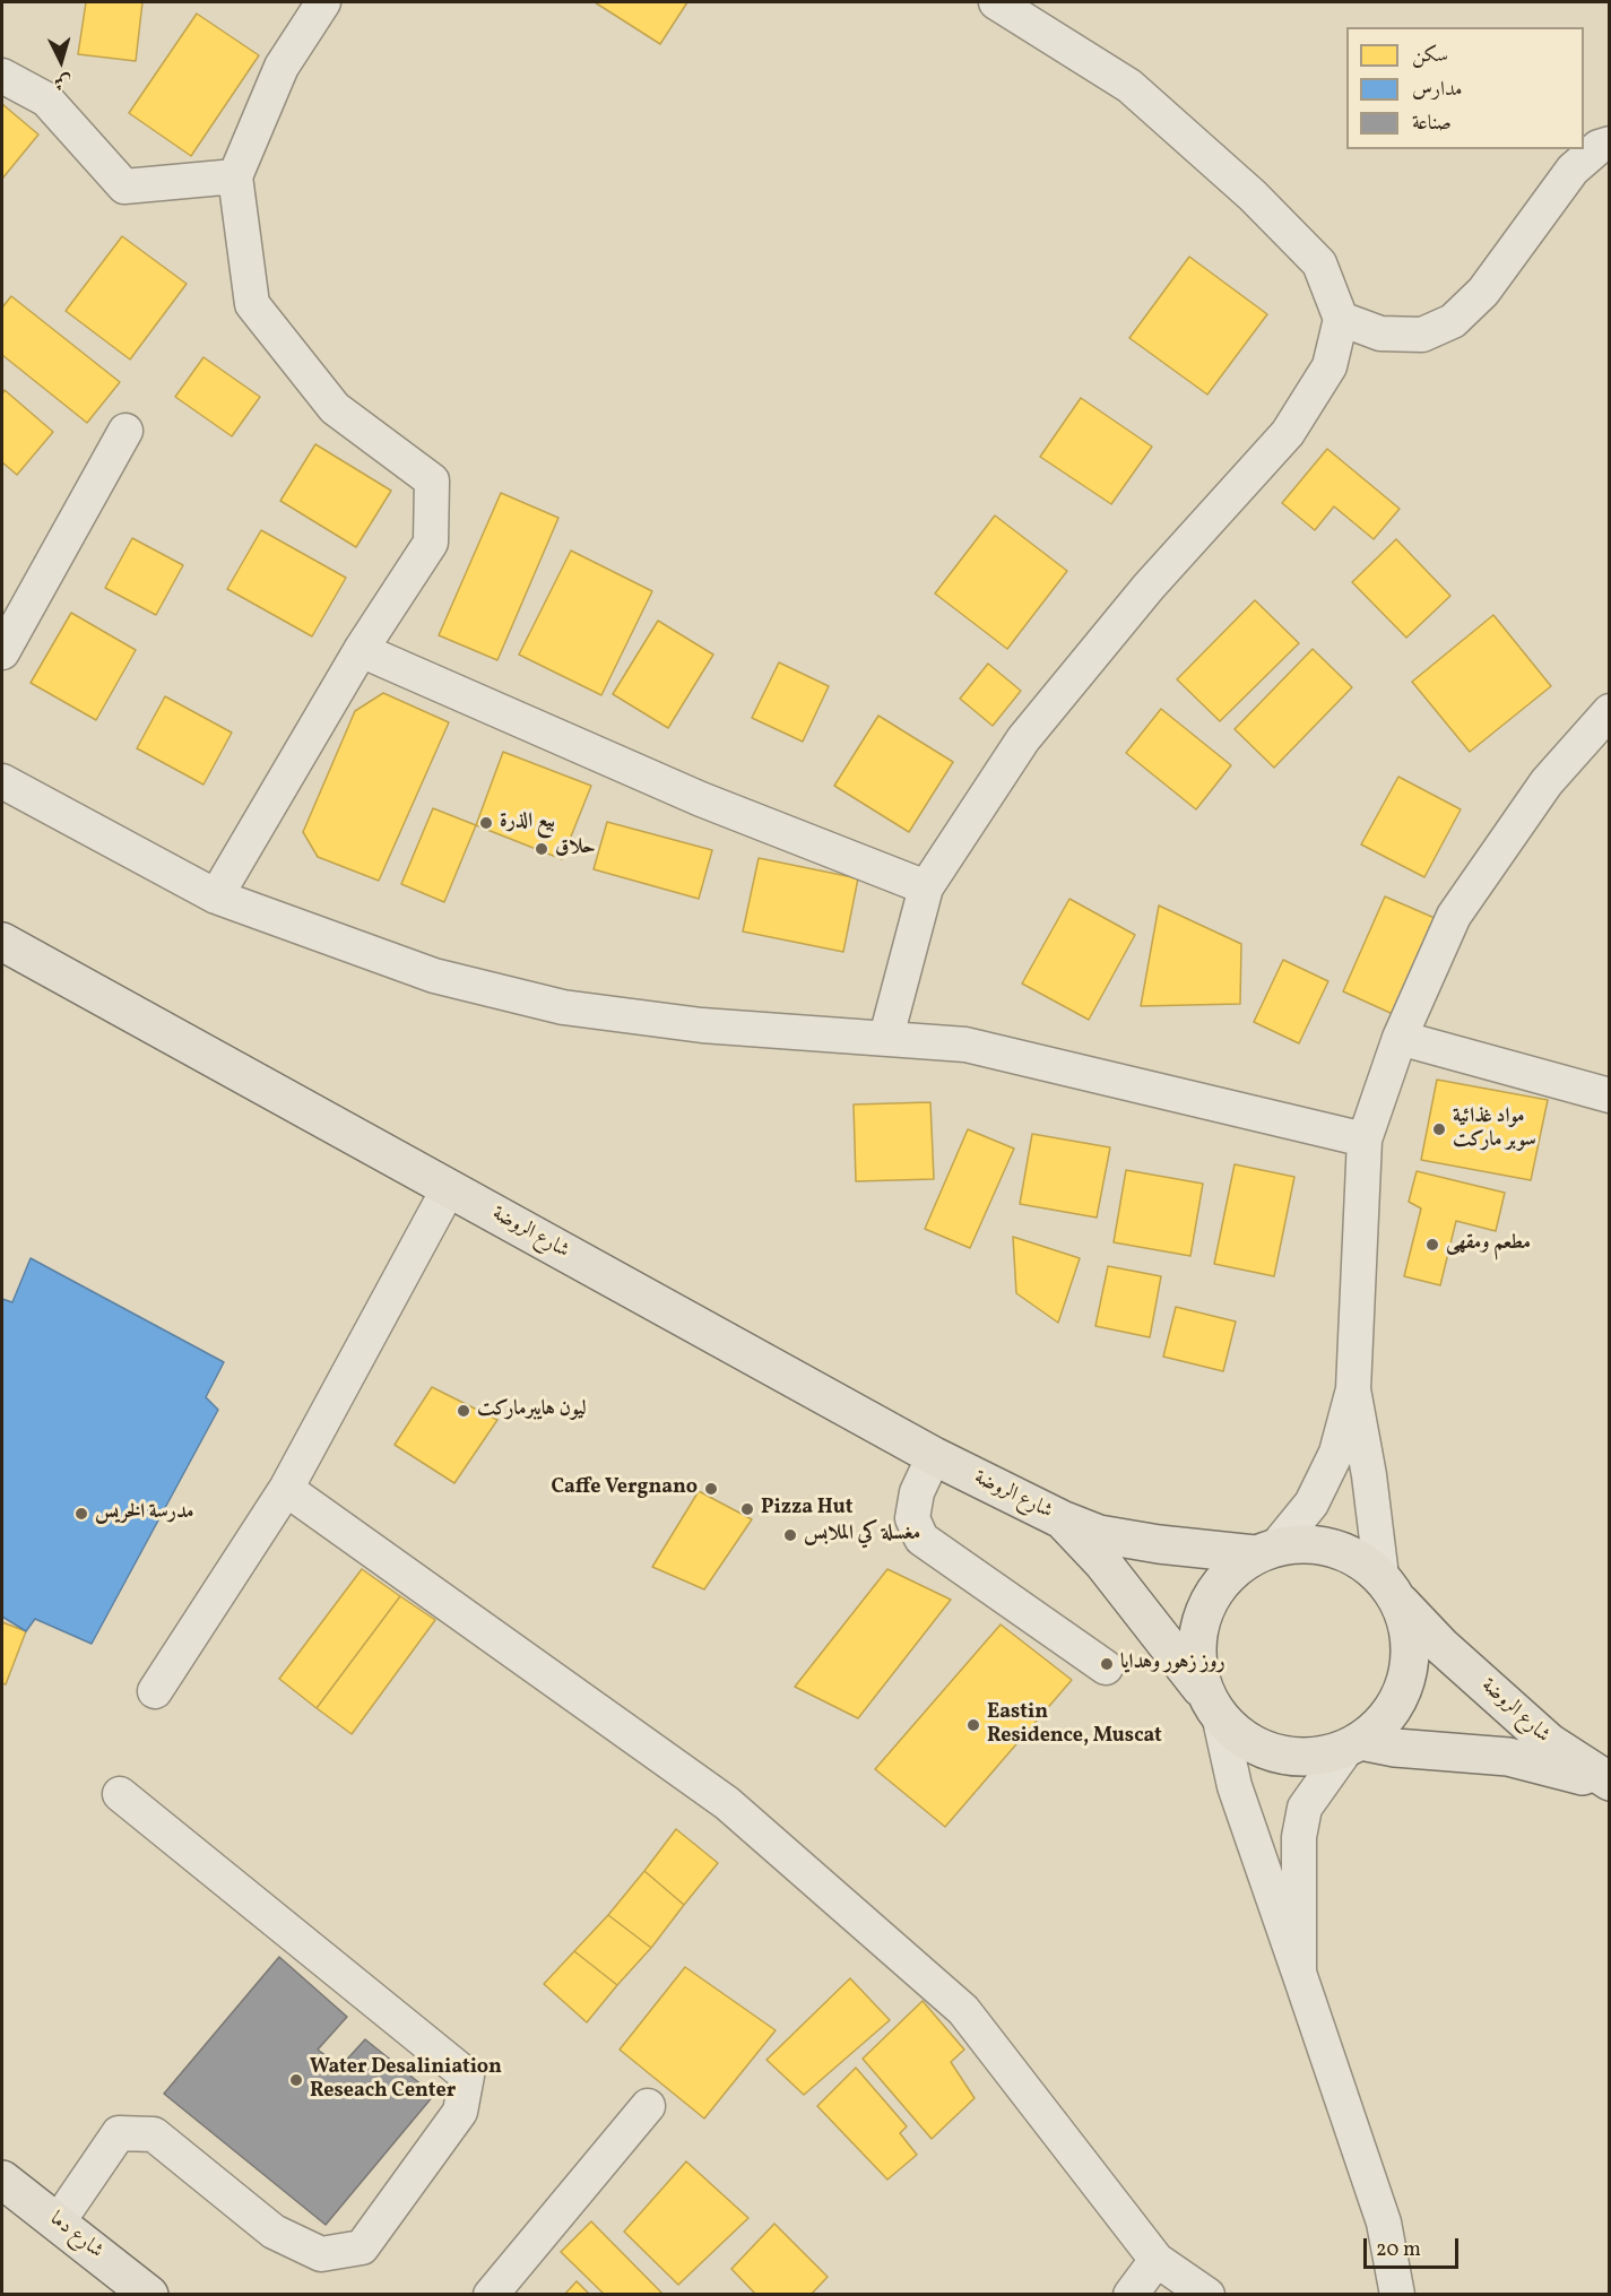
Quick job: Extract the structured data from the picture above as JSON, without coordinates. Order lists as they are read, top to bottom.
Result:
{
  "streets": {
    "main road": ["شارع الروضة", "شارع دما"]
  },
  "places": [
    "بيع الذرة",
    "حلاق",
    "مواد غذائية سوبر ماركت",
    "مطعم ومقهى",
    "ليون هايبرماركت",
    "Caffe Vergnano",
    "Pizza Hut",
    "مدرسة الخريس",
    "مغسلة كي الملابس",
    "روز زهور وهدايا",
    "Eastin Residence, Muscat",
    "Water Desaliniation Reseach Center"
  ],
  "legend": ["سكن", "مدارس", "صناعة"],
  "scale_bar": "20 m",
  "north": "bottom"
}
